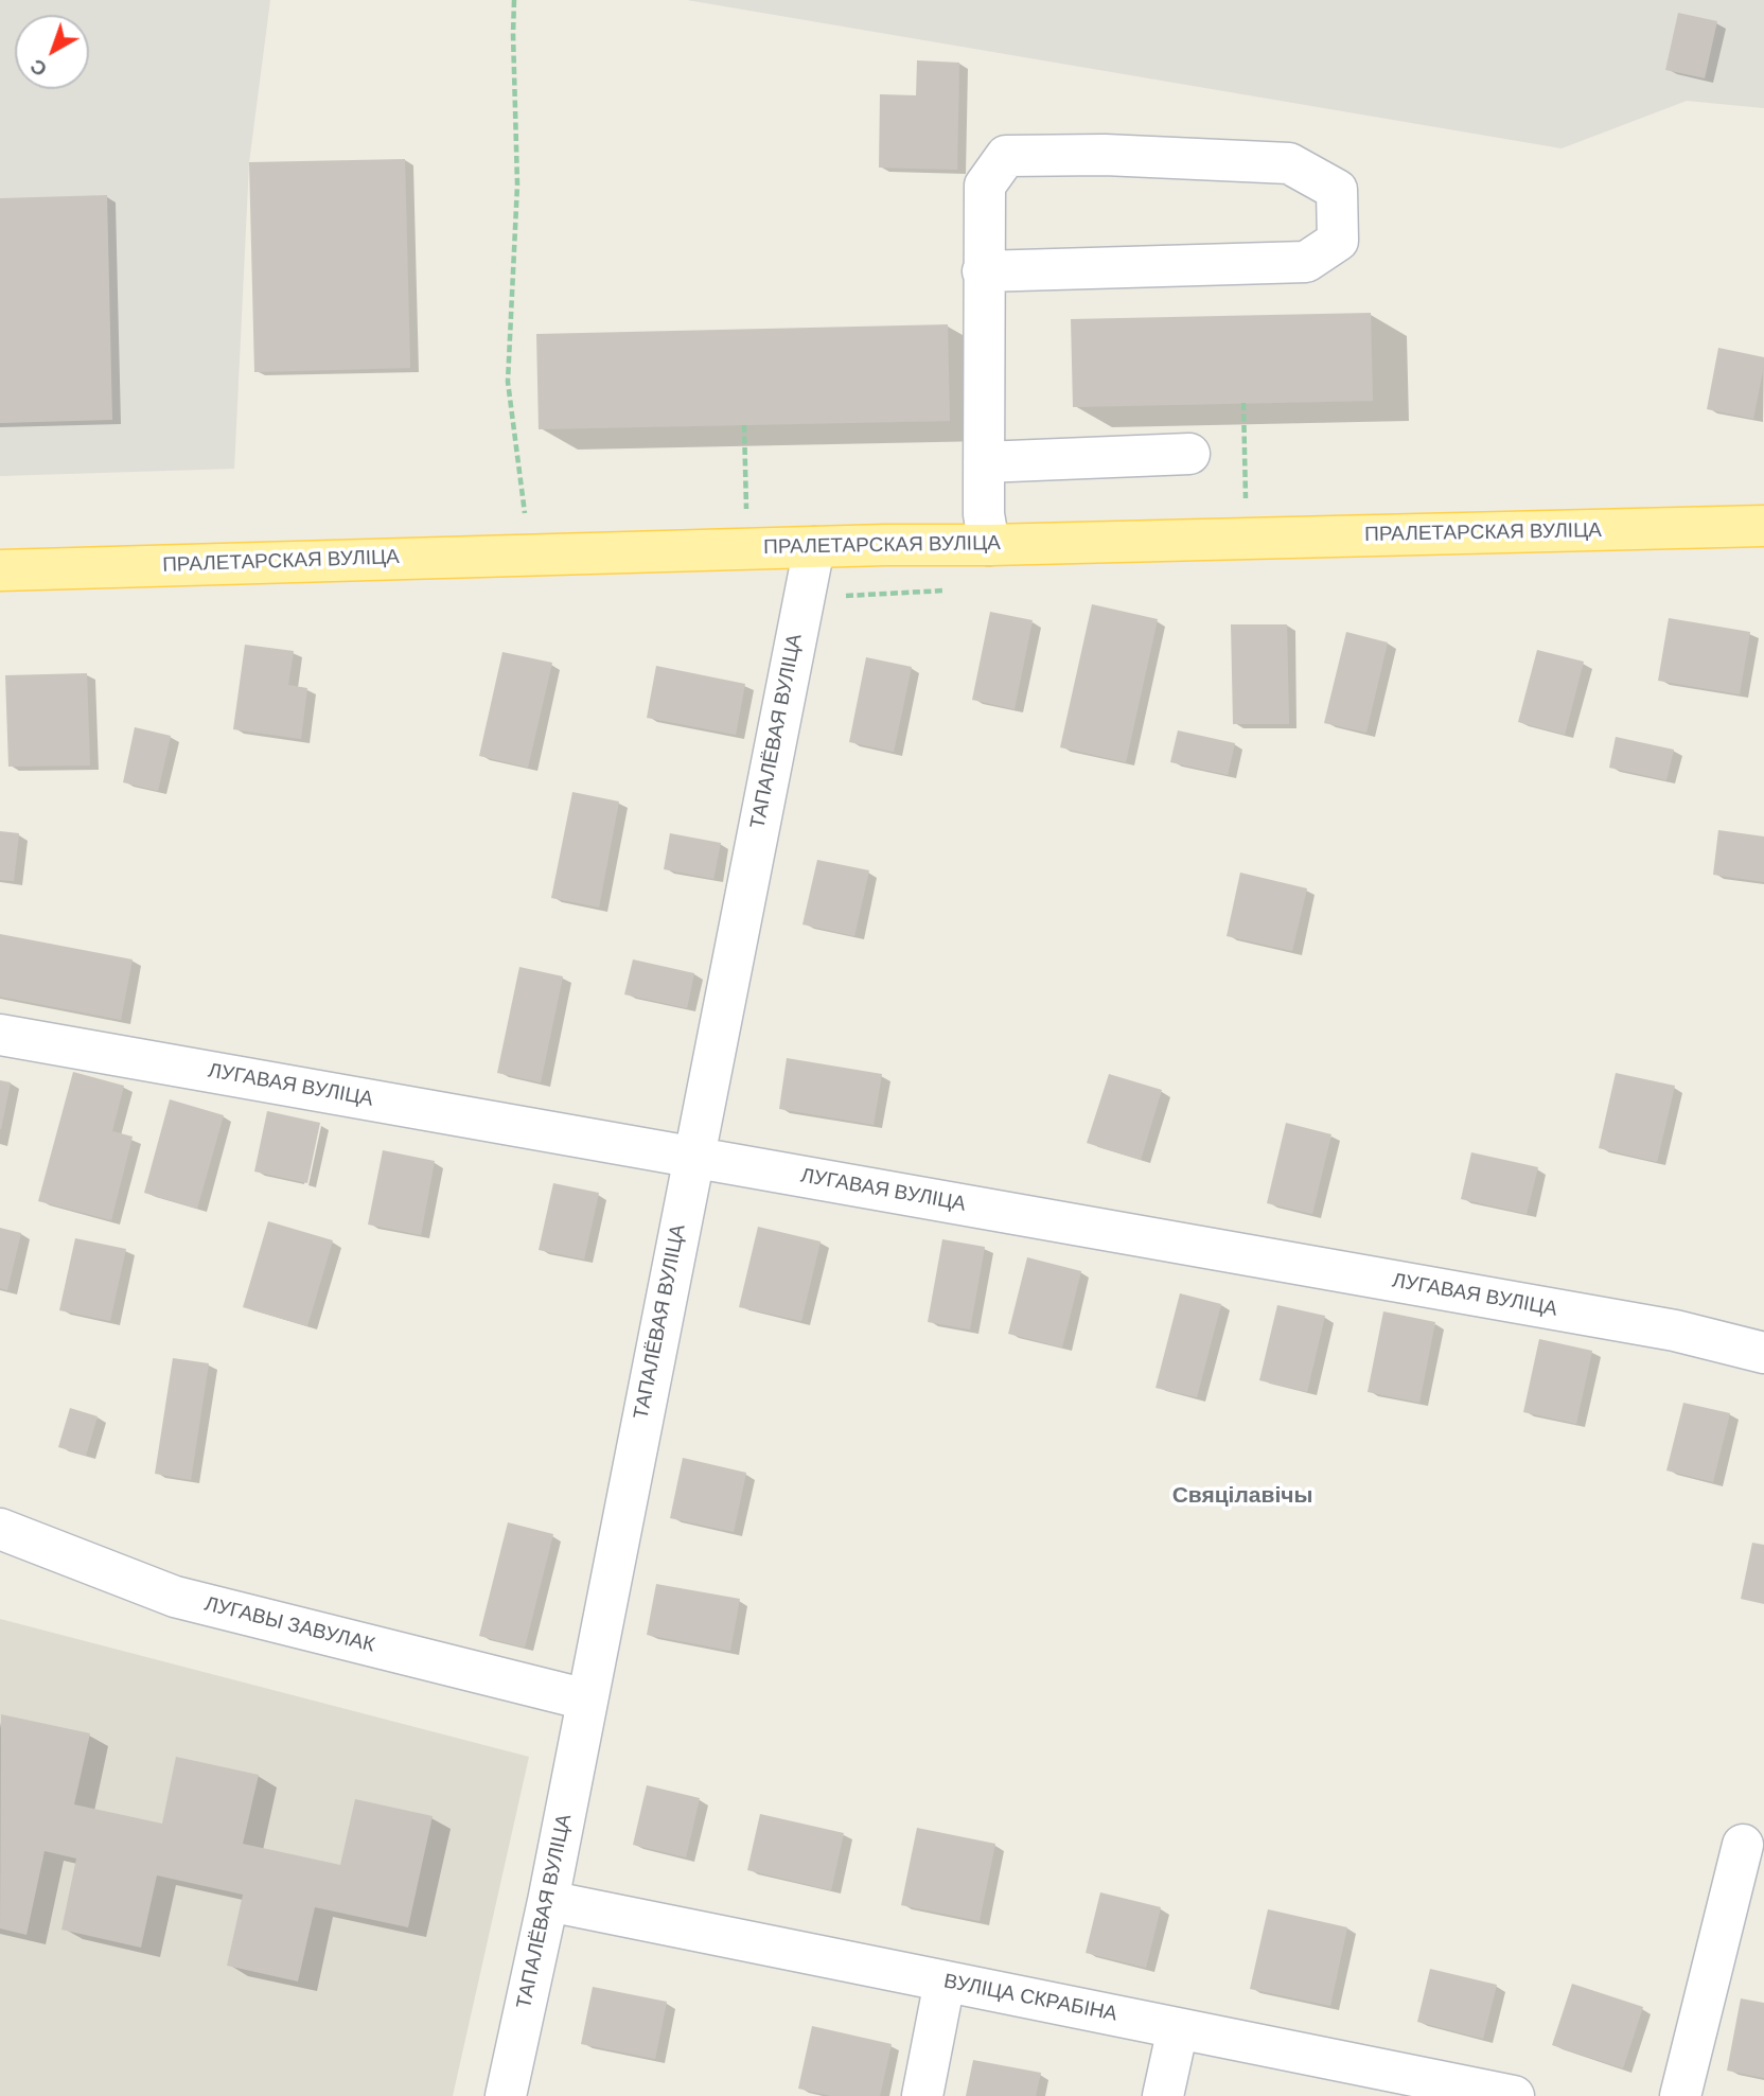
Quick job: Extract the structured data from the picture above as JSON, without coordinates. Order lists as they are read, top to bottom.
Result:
{
  "streets": {
    "main road": ["ПРАЛЕТАРСКАЯ ВУЛІЦА"],
    "street": [
      "ТАПАЛЁВАЯ ВУЛІЦА",
      "ЛУГАВАЯ ВУЛІЦА",
      "ЛУГАВЫ ЗАВУЛАК",
      "ВУЛІЦА СКРАБІНА"
    ]
  },
  "crossings": [
    ["ПРАЛЕТАРСКАЯ ВУЛІЦА", "ТАПАЛЁВАЯ ВУЛІЦА"],
    ["ТАПАЛЁВАЯ ВУЛІЦА", "ЛУГАВАЯ ВУЛІЦА"],
    ["ТАПАЛЁВАЯ ВУЛІЦА", "ЛУГАВЫ ЗАВУЛАК"],
    ["ТАПАЛЁВАЯ ВУЛІЦА", "ВУЛІЦА СКРАБІНА"]
  ],
  "districts": ["Свяцілавічы"],
  "north": "bottom left"
}
